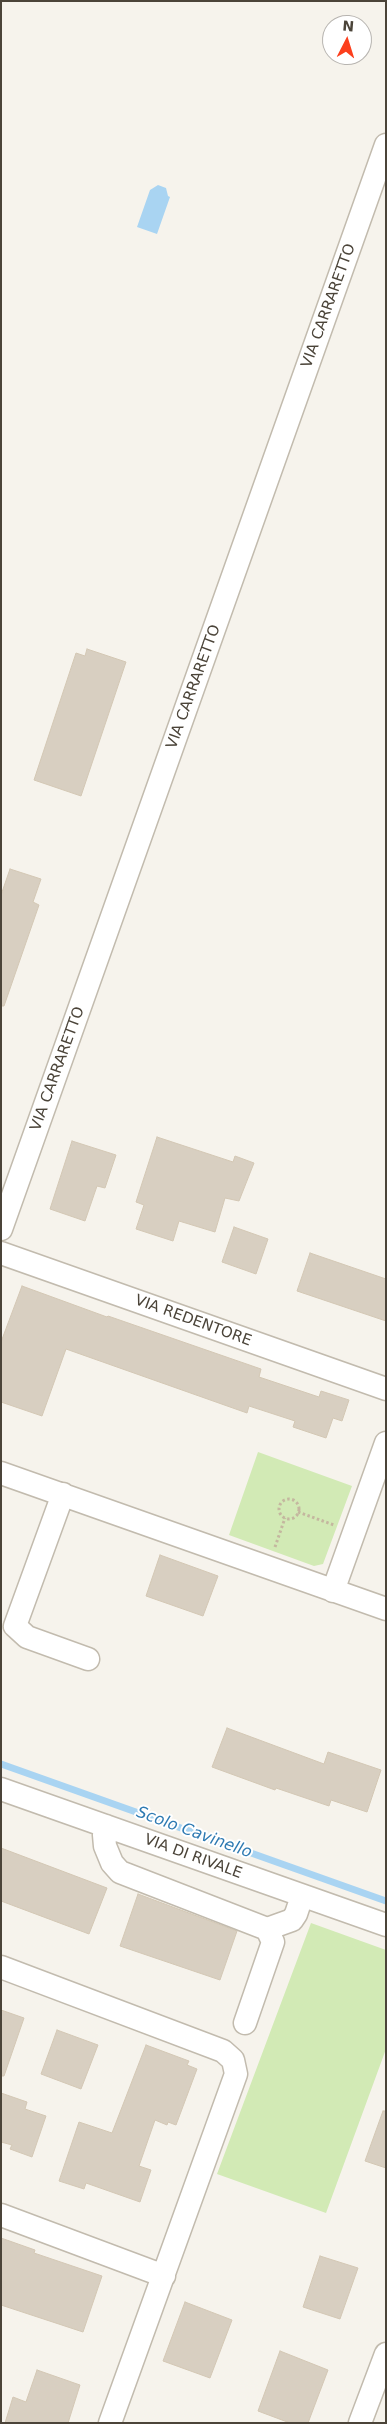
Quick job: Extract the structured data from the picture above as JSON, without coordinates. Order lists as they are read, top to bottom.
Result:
{
  "streets": {
    "street": ["VIA CARRARETTO", "VIA REDENTORE", "VIA DI RIVALE"]
  },
  "water": ["Scolo Cavinello"],
  "north": "top"
}
